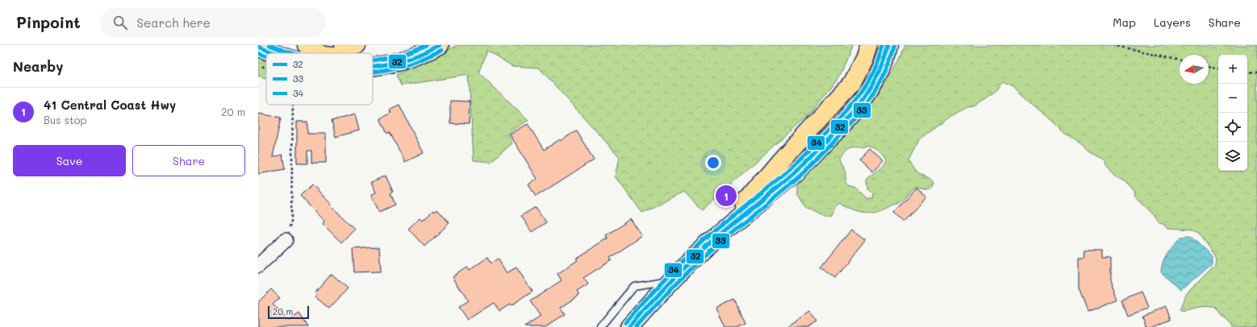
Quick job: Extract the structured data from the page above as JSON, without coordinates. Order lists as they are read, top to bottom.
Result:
{
  "lines": ["transit line 32", "transit line 34", "transit line 33"],
  "legend": ["32", "33", "34"],
  "scale_bar": "20 m",
  "north": "left",
  "page": {
    "header": "Pinpoint",
    "search": "Search here",
    "nav": ["Map", "Layers", "Share"],
    "heading": "Nearby",
    "map_buttons": ["+", "−"],
    "list": [
      {
        "mark": "1",
        "name": "41 Central Coast Hwy",
        "note": "Bus stop",
        "value": "20 m"
      }
    ],
    "buttons": ["Save", "Share"],
    "pins": "1",
    "scale": "20 m"
  }
}
